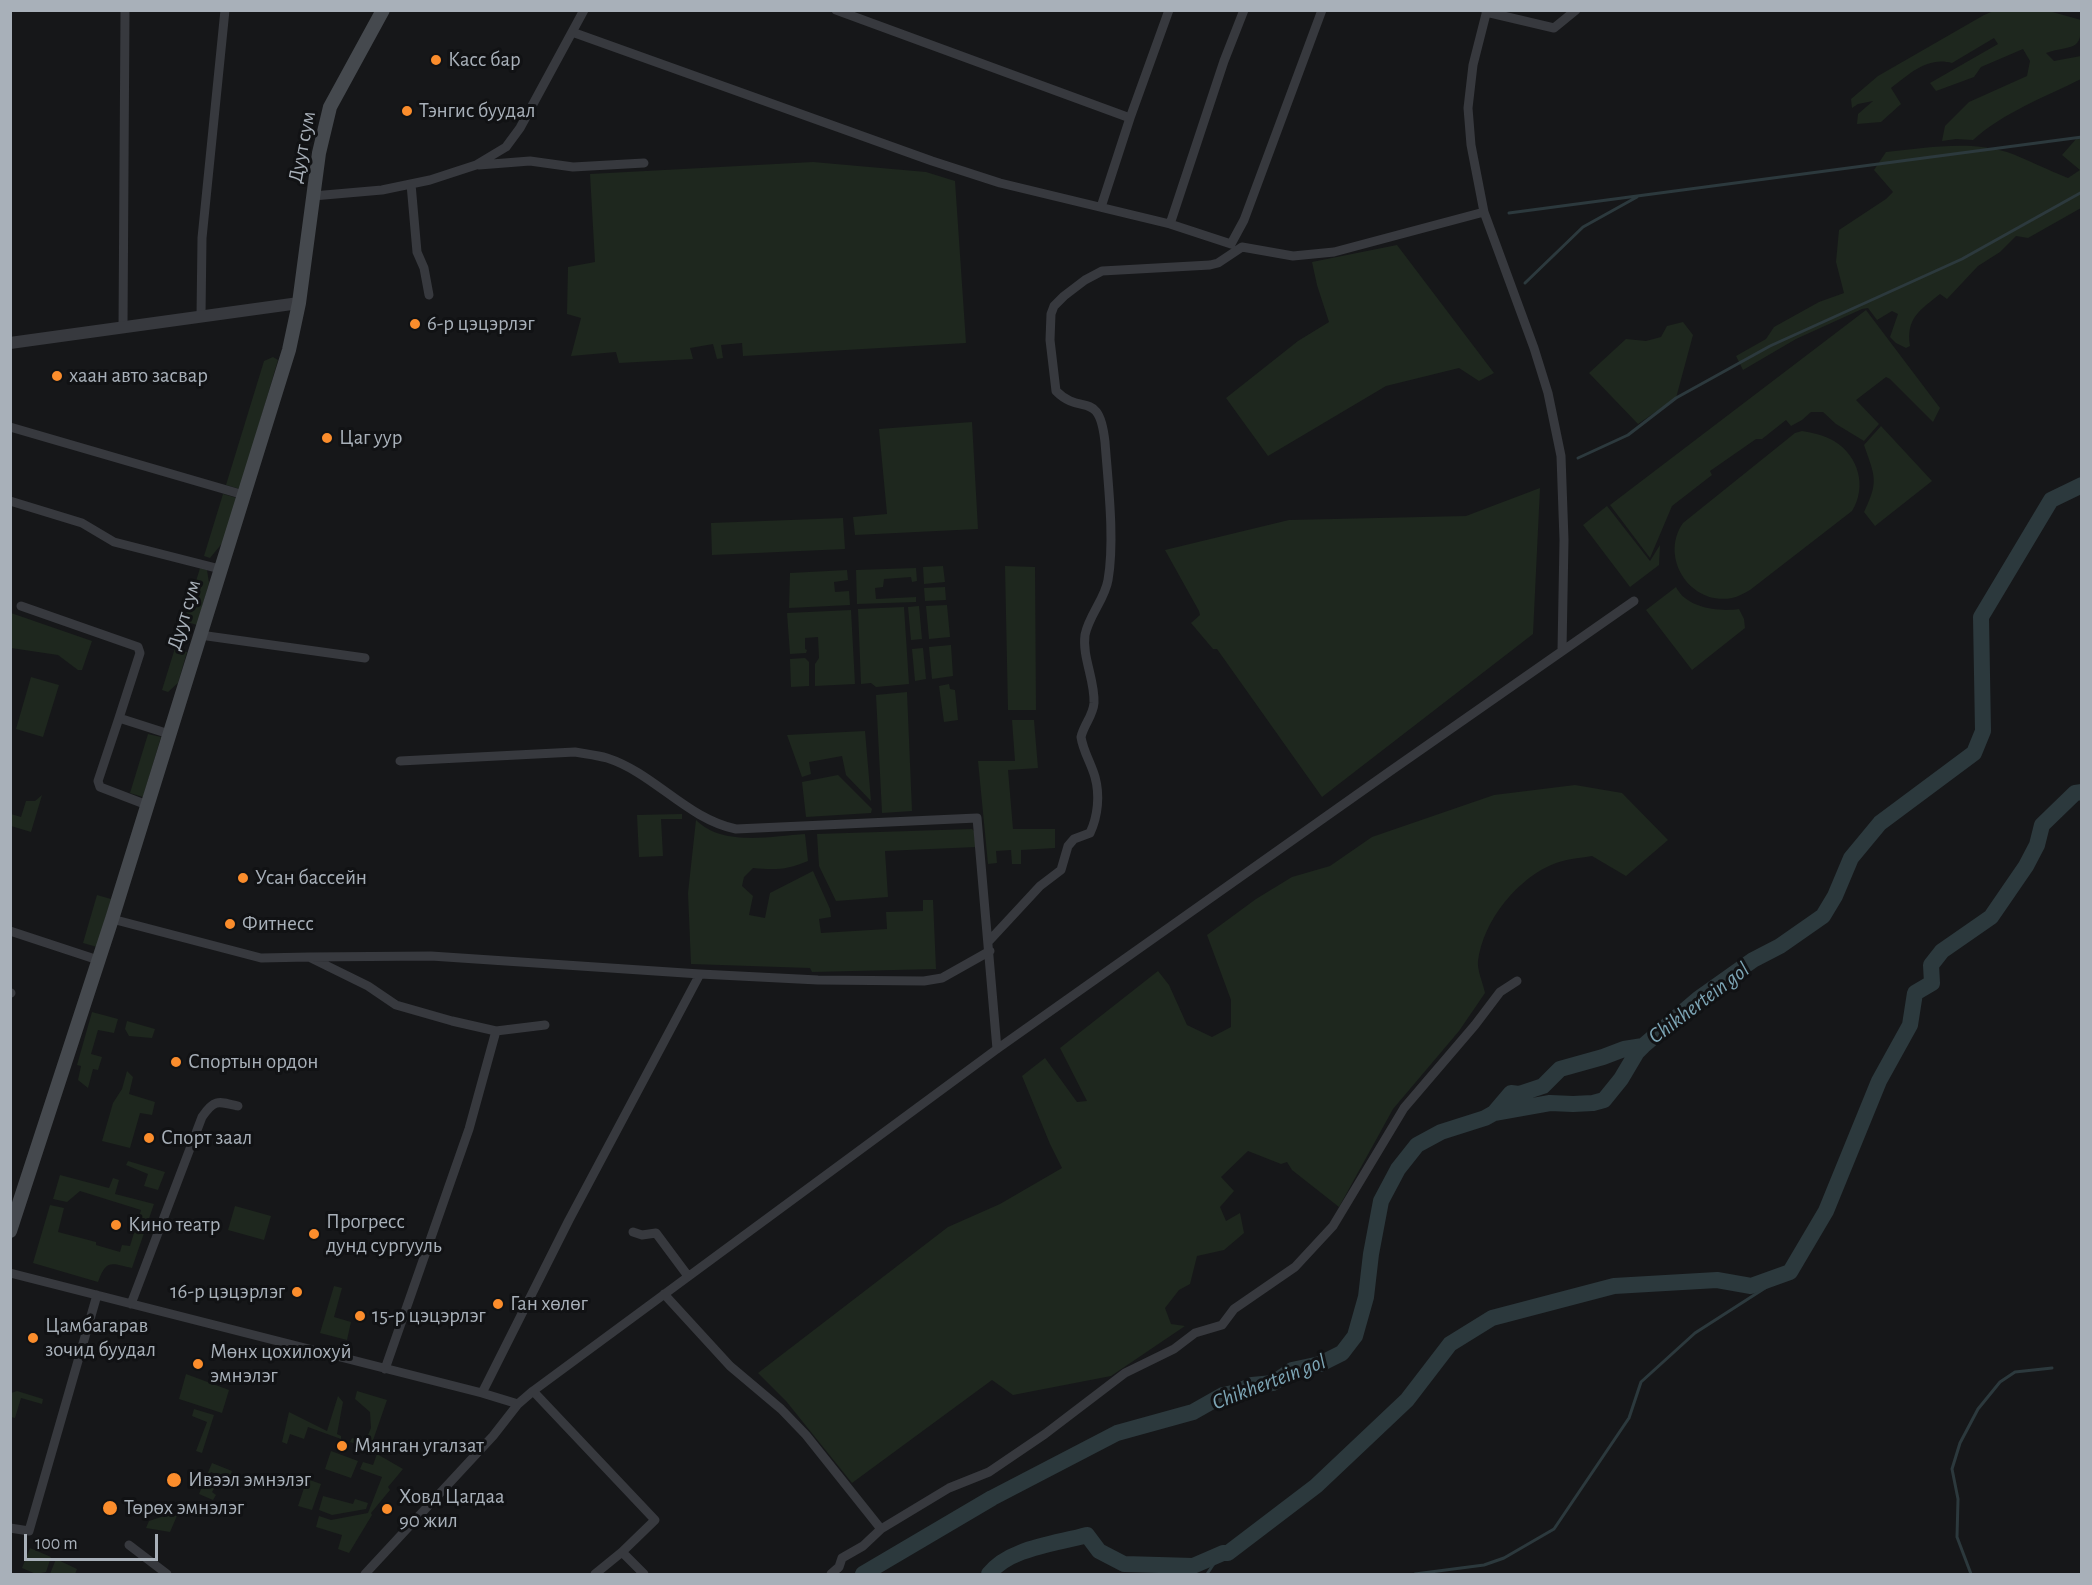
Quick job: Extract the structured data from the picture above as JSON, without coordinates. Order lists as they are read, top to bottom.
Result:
{
  "streets": {
    "main road": ["Дуут сум"]
  },
  "water": ["Chikhertein gol"],
  "places": [
    "Касс бар",
    "Тэнгис буудал",
    "6-р цэцэрлэг",
    "хаан авто засвар",
    "Цаг уур",
    "Усан бассейн",
    "Фитнесс",
    "Спортын ордон",
    "Спорт заал",
    "Кино театр",
    "Прогресс дунд сургууль",
    "16-р цэцэрлэг",
    "Ган хөлөг",
    "15-р цэцэрлэг",
    "Цамбагарав зочид буудал",
    "Мөнх цохилохуй эмнэлэг",
    "Мянган угалзат",
    "Ивээл эмнэлэг",
    "Төрөх эмнэлэг",
    "Ховд Цагдаа 90 жил"
  ],
  "scale_bar": "100 m"
}
